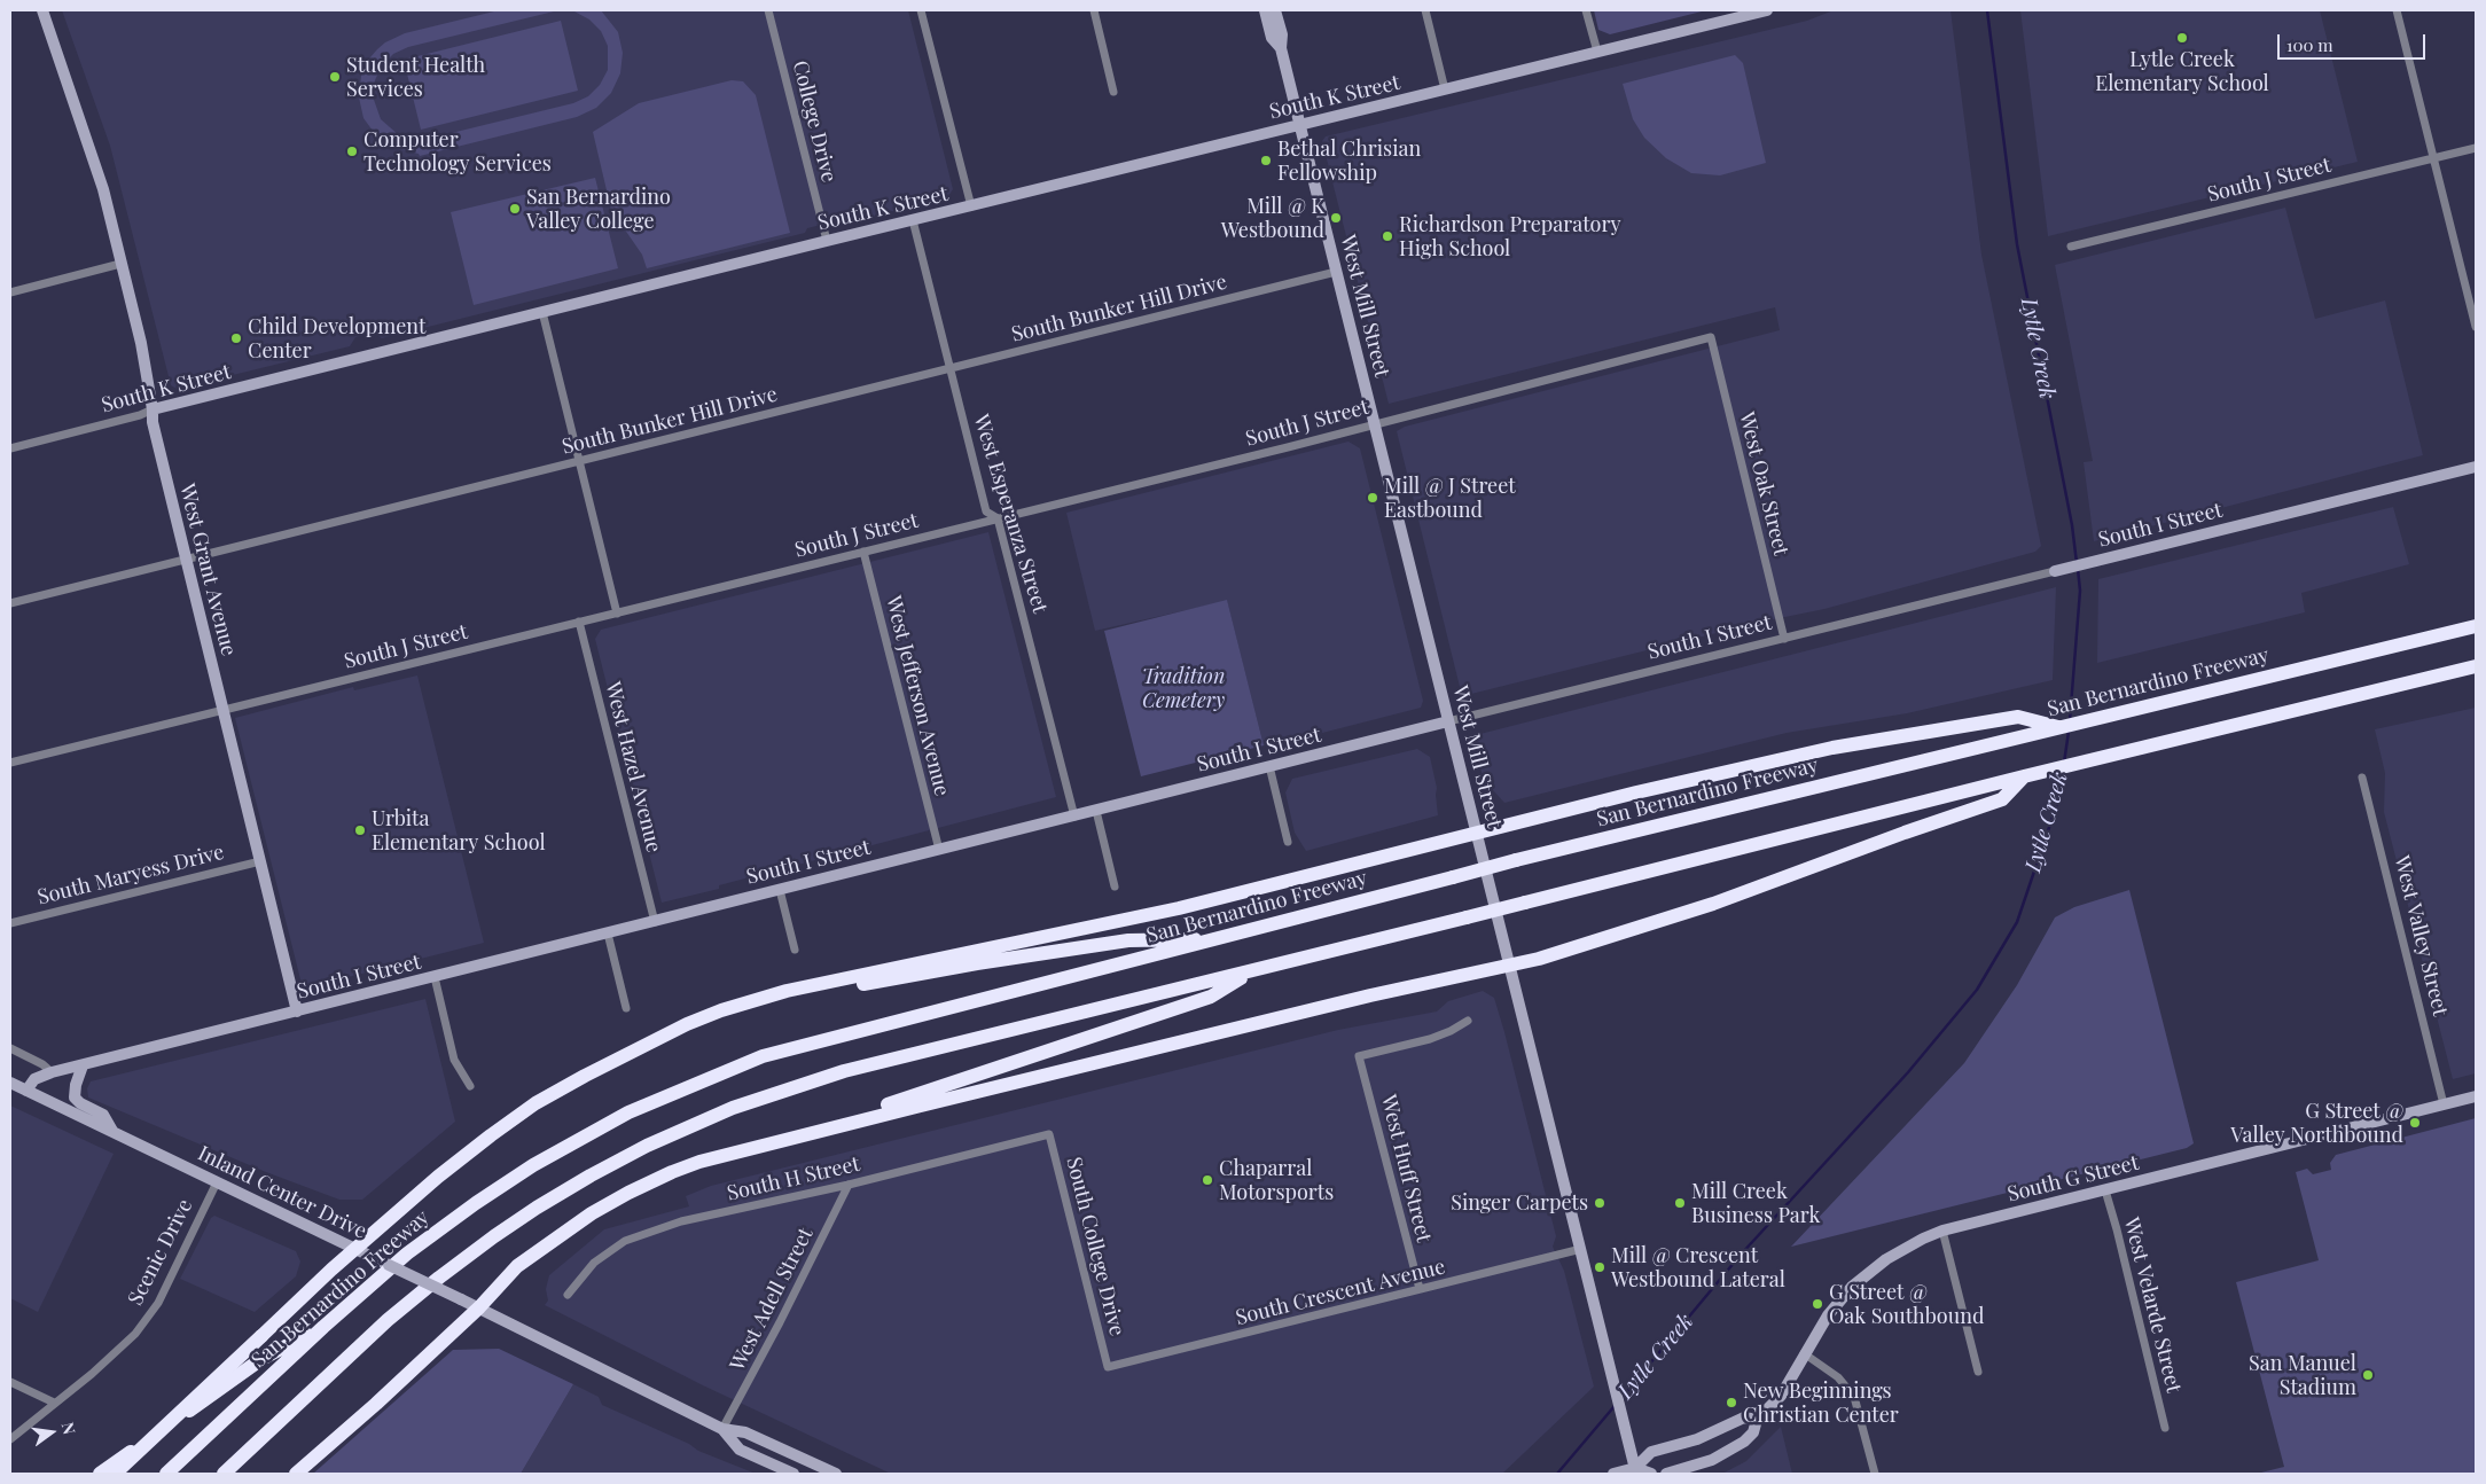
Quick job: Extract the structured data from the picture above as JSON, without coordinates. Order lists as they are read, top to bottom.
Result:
{
  "streets": {
    "highway": ["San Bernardino Freeway"],
    "street": [
      "South K Street",
      "College Drive",
      "South J Street",
      "West Mill Street",
      "South Bunker Hill Drive",
      "West Oak Street",
      "West Esperanza Street",
      "South I Street",
      "West Grant Avenue",
      "West Jefferson Avenue",
      "West Hazel Avenue",
      "South Maryess Drive",
      "West Valley Street",
      "West Huff Street",
      "South H Street",
      "South G Street",
      "Inland Center Drive",
      "South College Drive",
      "Scenic Drive",
      "South Crescent Avenue",
      "West Adell Street",
      "West Velarde Street"
    ]
  },
  "crossings": [
    ["South K Street", "College Drive"],
    ["South K Street", "West Mill Street"],
    ["South K Street", "West Esperanza Street"],
    ["South K Street", "West Grant Avenue"],
    ["South J Street", "West Mill Street"],
    ["South J Street", "West Oak Street"],
    ["South J Street", "West Esperanza Street"],
    ["South J Street", "West Grant Avenue"],
    ["South J Street", "West Jefferson Avenue"],
    ["South J Street", "West Hazel Avenue"],
    ["West Mill Street", "South Bunker Hill Drive"],
    ["West Mill Street", "South I Street"],
    ["West Mill Street", "South Crescent Avenue"],
    ["South Bunker Hill Drive", "West Esperanza Street"],
    ["South Bunker Hill Drive", "West Grant Avenue"],
    ["West Oak Street", "South I Street"],
    ["West Esperanza Street", "South I Street"],
    ["South I Street", "West Grant Avenue"],
    ["South I Street", "West Jefferson Avenue"],
    ["South I Street", "West Hazel Avenue"],
    ["South I Street", "Inland Center Drive"],
    ["West Grant Avenue", "South Maryess Drive"],
    ["West Valley Street", "South G Street"],
    ["West Huff Street", "South Crescent Avenue"],
    ["South H Street", "South College Drive"],
    ["South H Street", "West Adell Street"],
    ["South G Street", "West Velarde Street"],
    ["Inland Center Drive", "Scenic Drive"],
    ["Inland Center Drive", "West Adell Street"],
    ["South College Drive", "South Crescent Avenue"]
  ],
  "water": ["Lytle Creek"],
  "parks": ["Tradition Cemetery"],
  "places": [
    "Lytle Creek Elementary School",
    "Student Health Services",
    "Computer Technology Services",
    "Bethal Chrisian Fellowship",
    "San Bernardino Valley College",
    "Mill @ K Westbound",
    "Richardson Preparatory High School",
    "Child Development Center",
    "Mill @ J Street Eastbound",
    "Urbita Elementary School",
    "G Street @ Valley Northbound",
    "Chaparral Motorsports",
    "Singer Carpets",
    "Mill Creek Business Park",
    "Mill @ Crescent Westbound Lateral",
    "G Street @ Oak Southbound",
    "San Manuel Stadium",
    "New Beginnings Christian Center"
  ],
  "scale_bar": "100 m",
  "north": "right"
}
